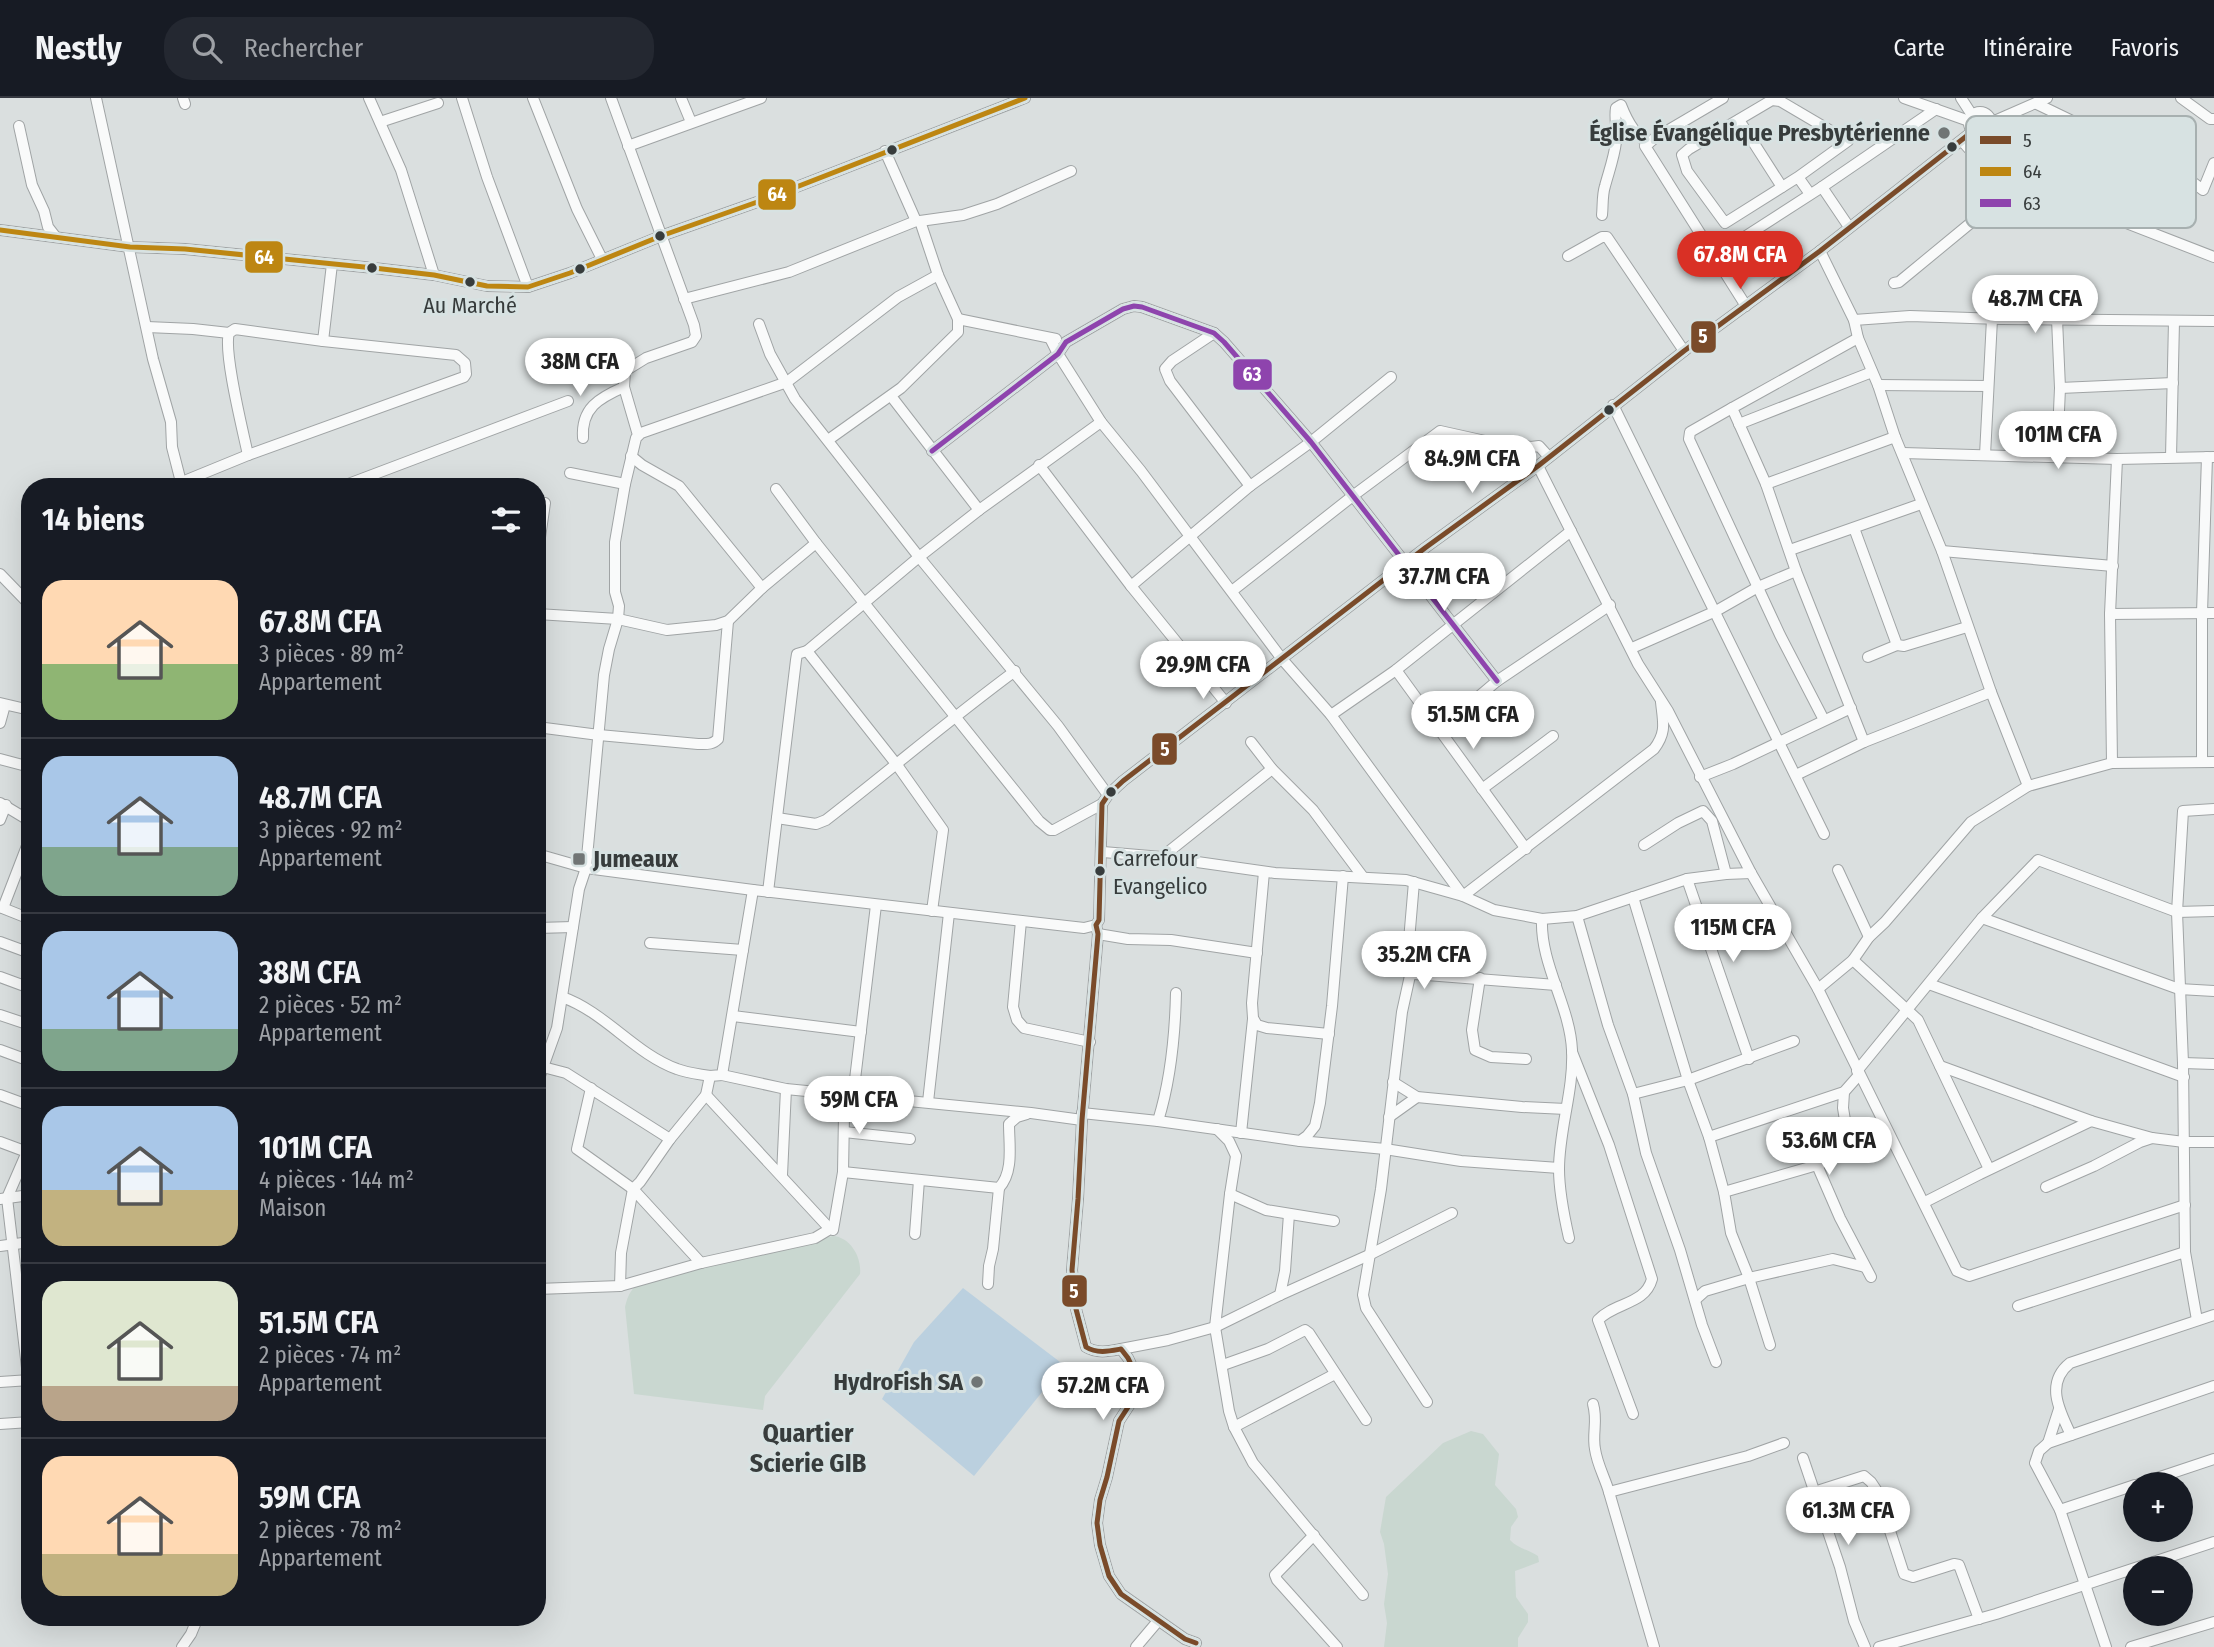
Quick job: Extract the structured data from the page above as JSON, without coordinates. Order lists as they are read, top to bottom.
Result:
{
  "districts": ["Quartier Scierie GIB"],
  "places": {
    "other": [
      "Église Évangélique Presbytérienne",
      "Au Marché",
      "Carrefour Evangelico",
      "HydroFish SA"
    ],
    "transit": ["Jumeaux"]
  },
  "lines": ["transit line 64", "transit line 5", "transit line 63"],
  "legend": ["5", "64", "63"],
  "page": {
    "header": "Nestly",
    "search": "Rechercher",
    "nav": ["Carte", "Itinéraire", "Favoris"],
    "price": [
      "67.8M CFA",
      "48.7M CFA",
      "38M CFA",
      "101M CFA",
      "84.9M CFA",
      "37.7M CFA",
      "29.9M CFA",
      "51.5M CFA",
      "115M CFA",
      "35.2M CFA",
      "59M CFA",
      "53.6M CFA",
      "57.2M CFA",
      "61.3M CFA"
    ],
    "heading": "14 biens",
    "list": [
      {
        "name": "67.8M CFA",
        "note": "3 pièces · 89 m² · Appartement"
      },
      {
        "name": "48.7M CFA",
        "note": "3 pièces · 92 m² · Appartement"
      },
      {
        "name": "38M CFA",
        "note": "2 pièces · 52 m² · Appartement"
      },
      {
        "name": "101M CFA",
        "note": "4 pièces · 144 m² · Maison"
      },
      {
        "name": "51.5M CFA",
        "note": "2 pièces · 74 m² · Appartement"
      },
      {
        "name": "59M CFA",
        "note": "2 pièces · 78 m² · Appartement"
      }
    ],
    "map_buttons": ["+", "−"]
  }
}
